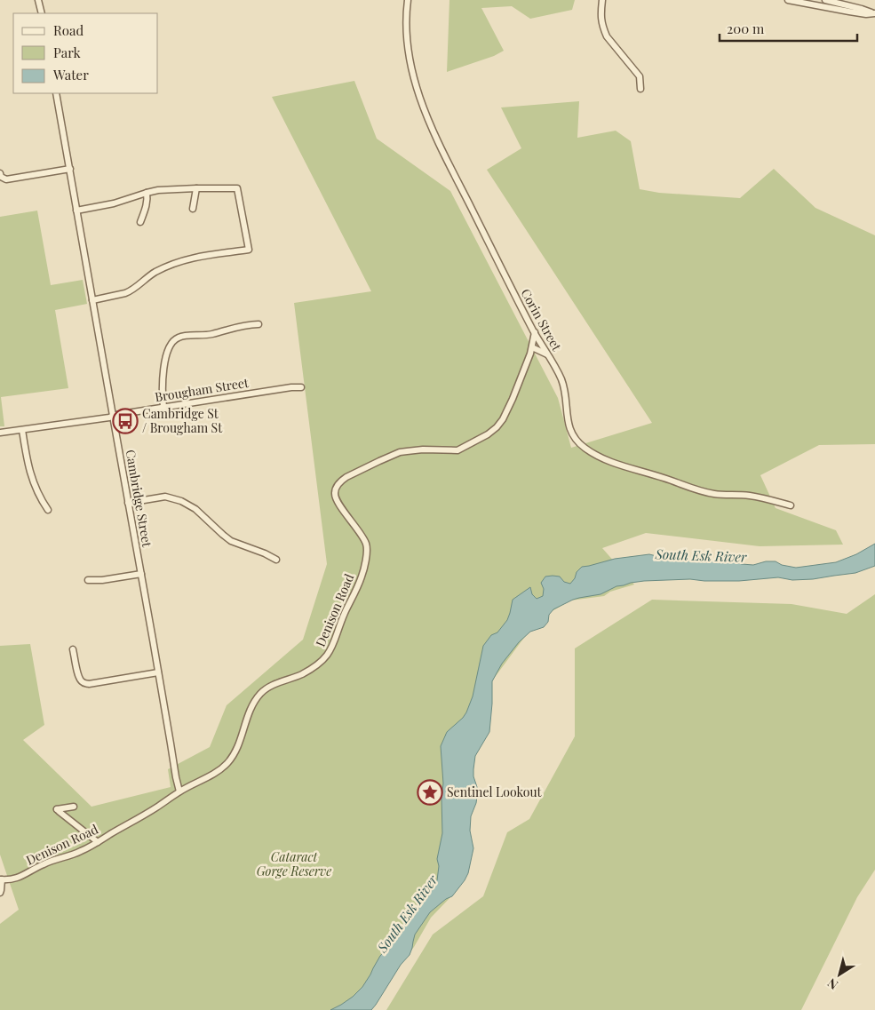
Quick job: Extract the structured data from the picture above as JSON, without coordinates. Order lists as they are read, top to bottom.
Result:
{
  "streets": {
    "street": [
      "Corin Street",
      "Brougham Street",
      "Cambridge Street",
      "Denison Road"
    ]
  },
  "crossings": [
    ["Corin Street", "Denison Road"],
    ["Brougham Street", "Cambridge Street"],
    ["Cambridge Street", "Denison Road"]
  ],
  "water": ["South Esk River"],
  "parks": ["Cataract Gorge Reserve"],
  "places": {
    "bus stop": ["Cambridge St / Brougham St"],
    "place": ["Sentinel Lookout"]
  },
  "legend": ["Road", "Park", "Water"],
  "scale_bar": "200 m",
  "north": "bottom left"
}
